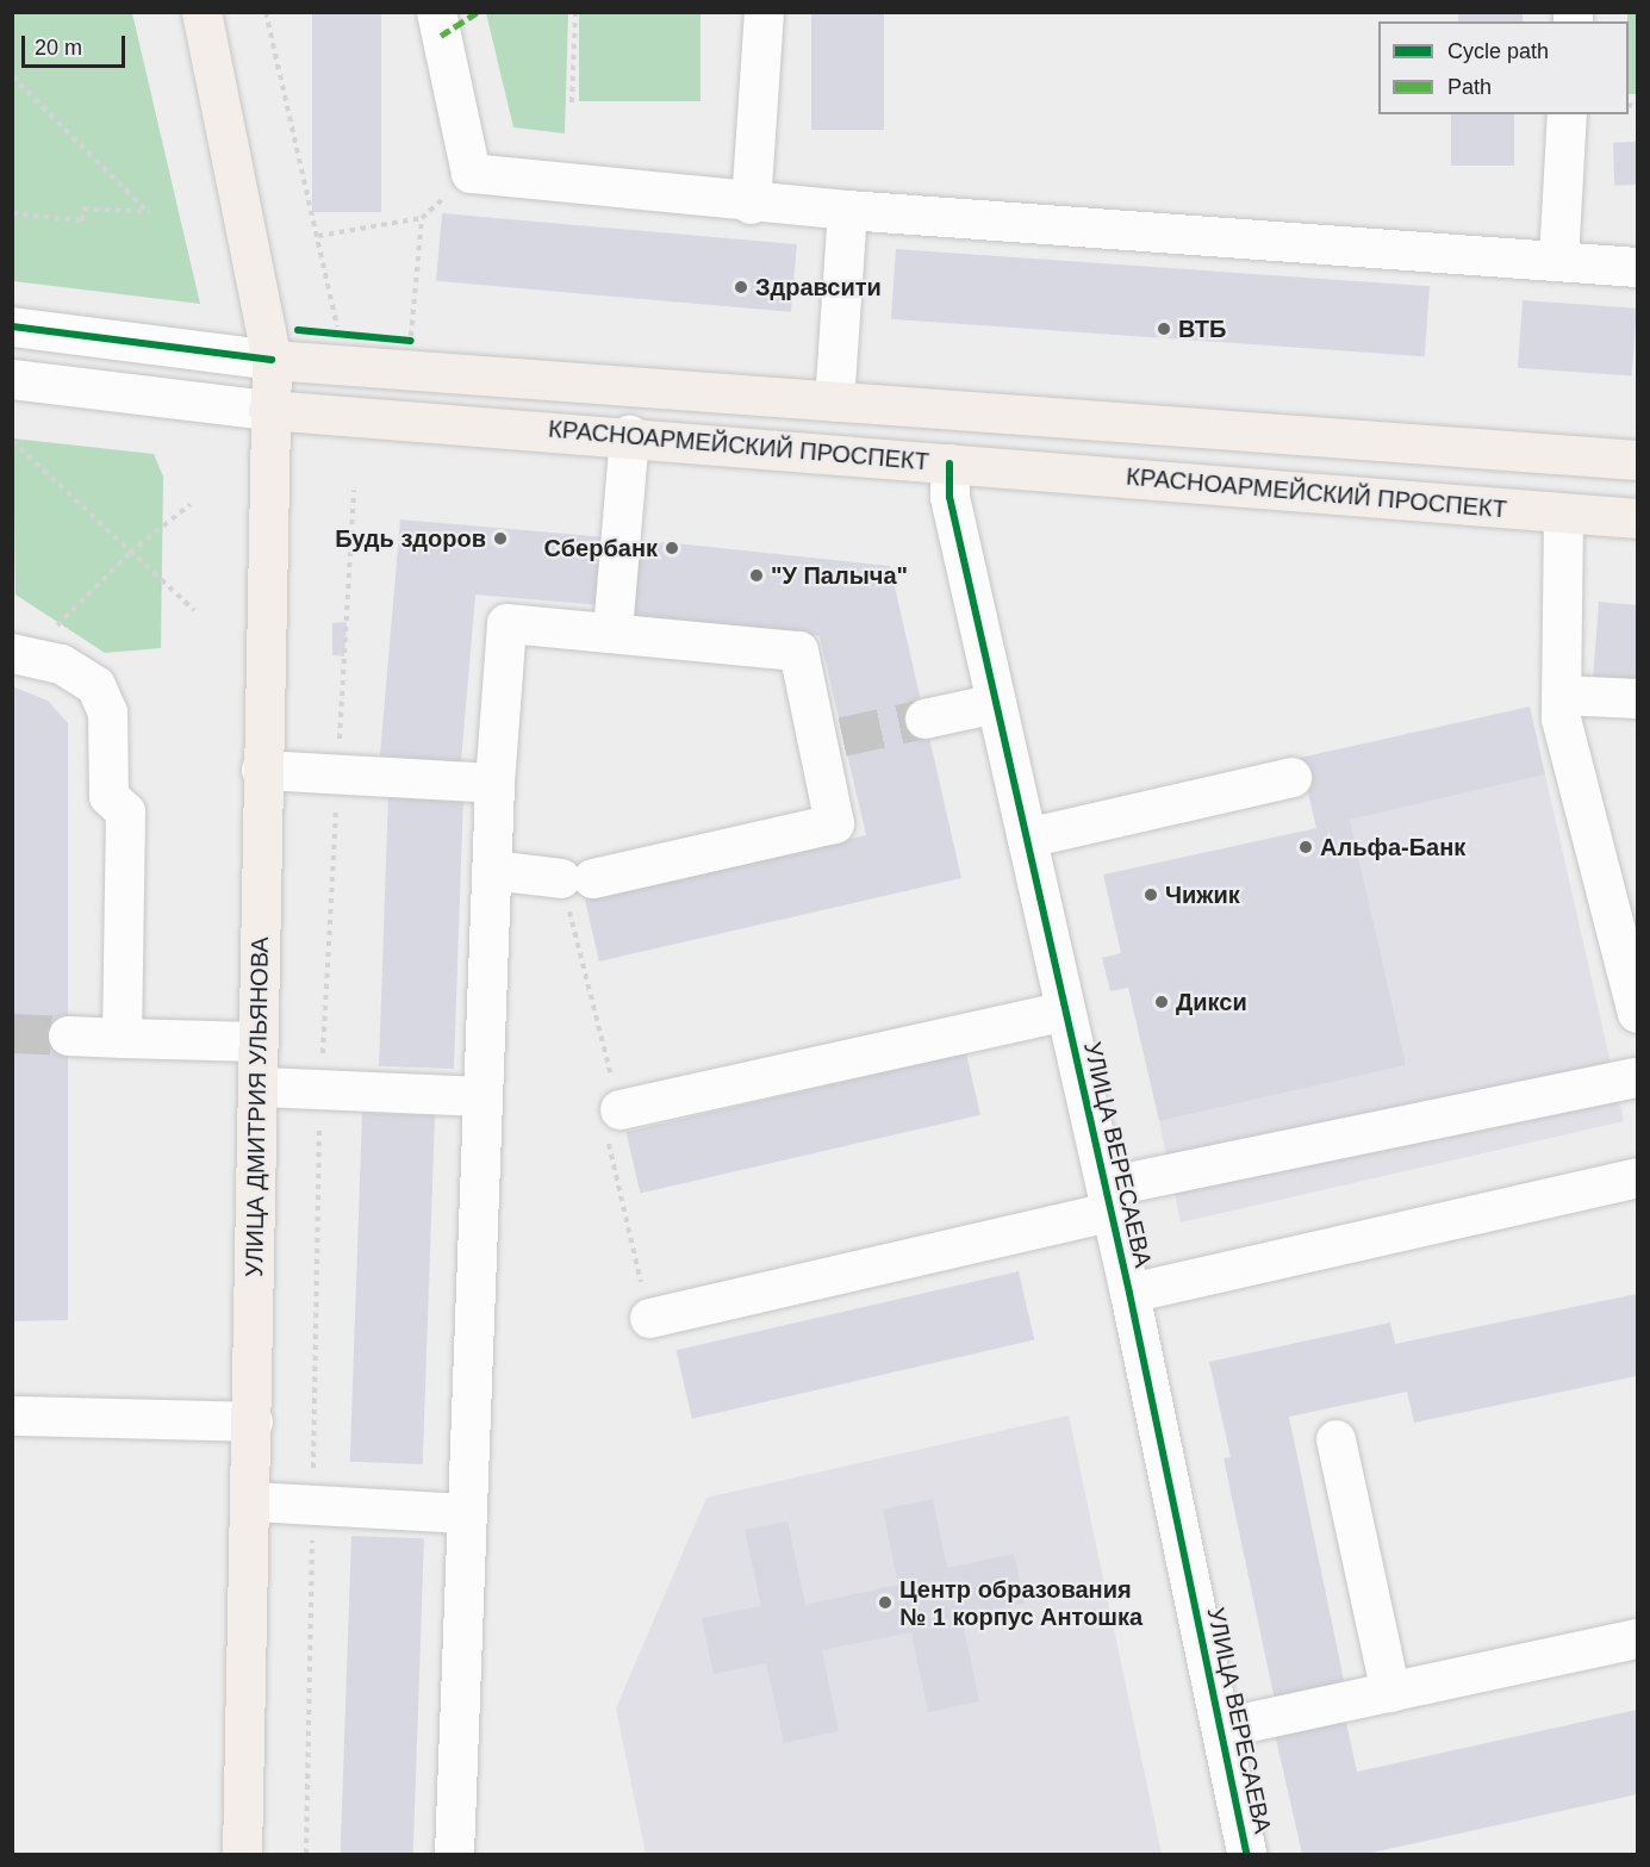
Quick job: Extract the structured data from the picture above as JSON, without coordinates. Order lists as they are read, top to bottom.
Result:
{
  "streets": {
    "main road": ["КРАСНОАРМЕЙСКИЙ ПРОСПЕКТ", "УЛИЦА ДМИТРИЯ УЛЬЯНОВА"],
    "street": ["УЛИЦА ВЕРЕСАЕВА"]
  },
  "crossings": [
    ["КРАСНОАРМЕЙСКИЙ ПРОСПЕКТ", "УЛИЦА ДМИТРИЯ УЛЬЯНОВА"],
    ["КРАСНОАРМЕЙСКИЙ ПРОСПЕКТ", "УЛИЦА ВЕРЕСАЕВА"]
  ],
  "places": [
    "Здравсити",
    "ВТБ",
    "Будь здоров",
    "Сбербанк",
    "\"У Палыча\"",
    "Альфа-Банк",
    "Чижик",
    "Дикси",
    "Центр образования № 1 корпус Антошка"
  ],
  "legend": ["Cycle path", "Path"],
  "scale_bar": "20 m"
}
